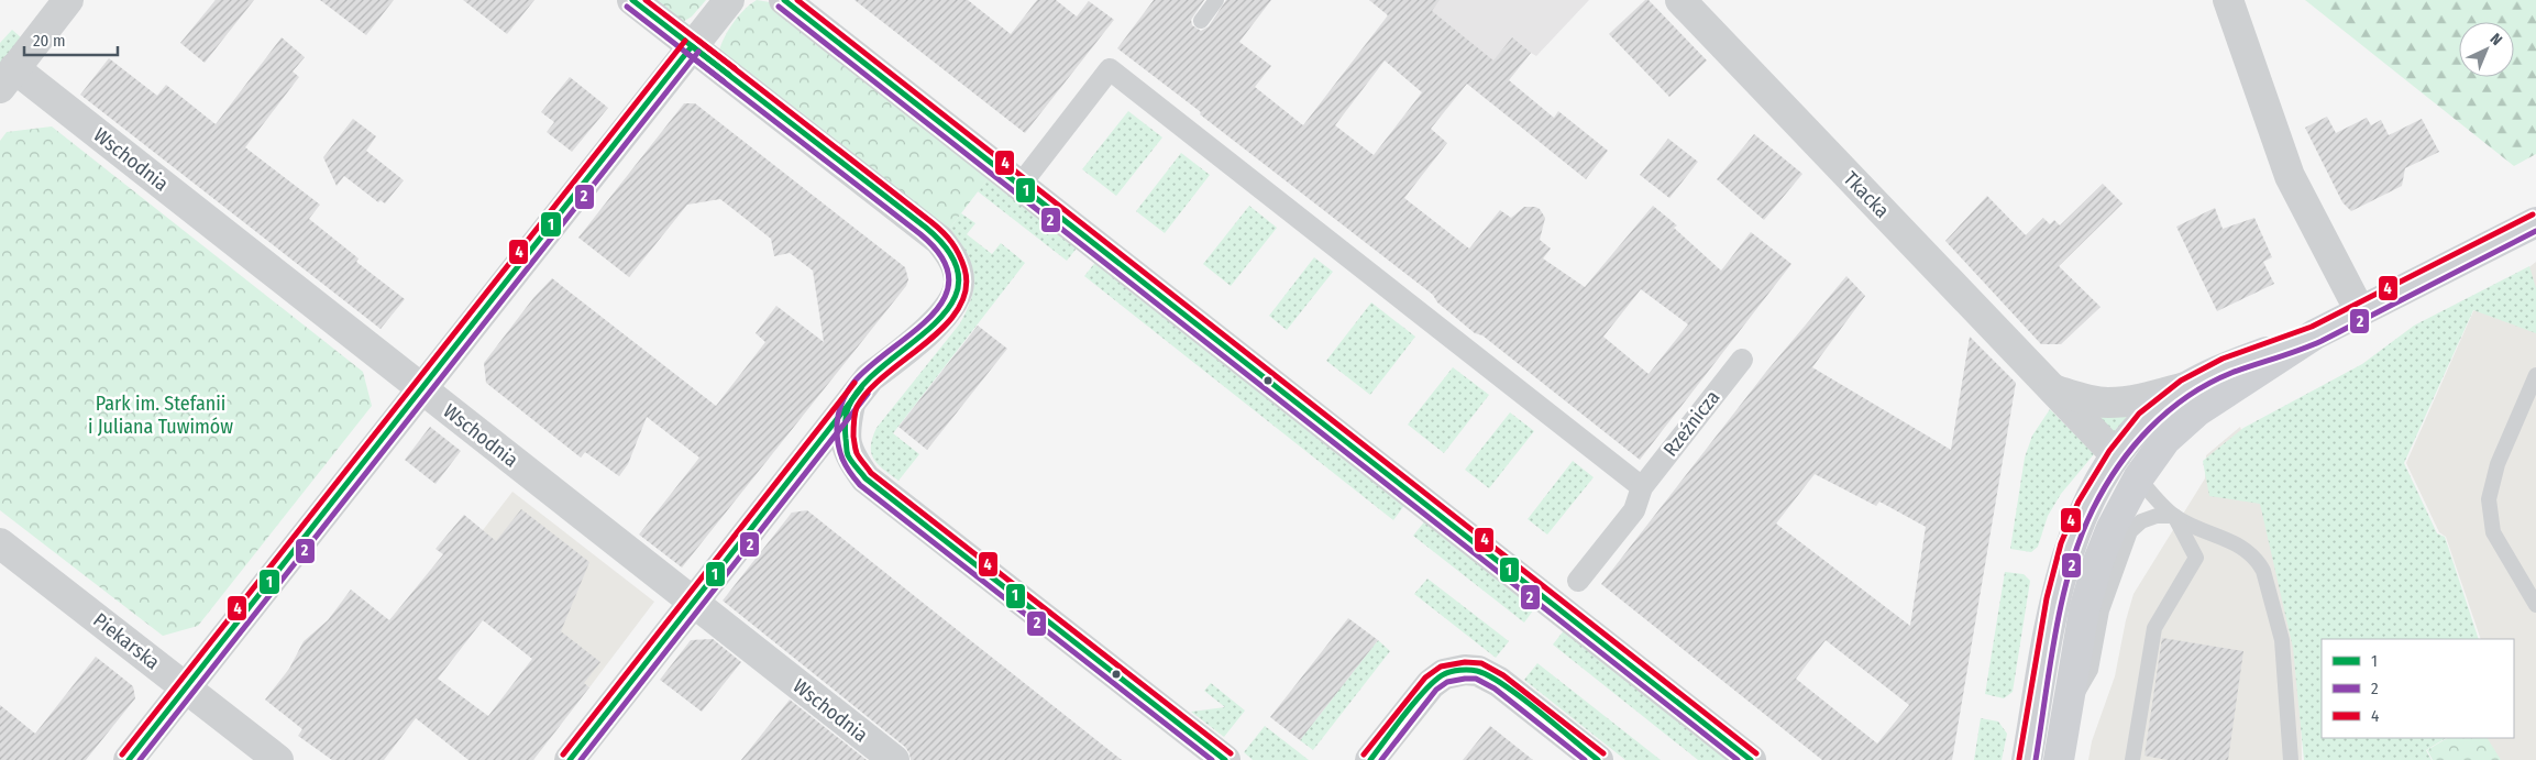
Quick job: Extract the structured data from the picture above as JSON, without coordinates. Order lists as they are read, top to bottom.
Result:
{
  "streets": {
    "street": [
      "Wschodnia",
      "Tkacka",
      "Rzeźnicza",
      "Piekarska"
    ]
  },
  "parks": ["Park im. Stefanii i Juliana Tuwimów"],
  "lines": ["transit line 1", "transit line 4", "transit line 2"],
  "legend": ["1", "2", "4"],
  "scale_bar": "20 m",
  "north": "top right"
}
